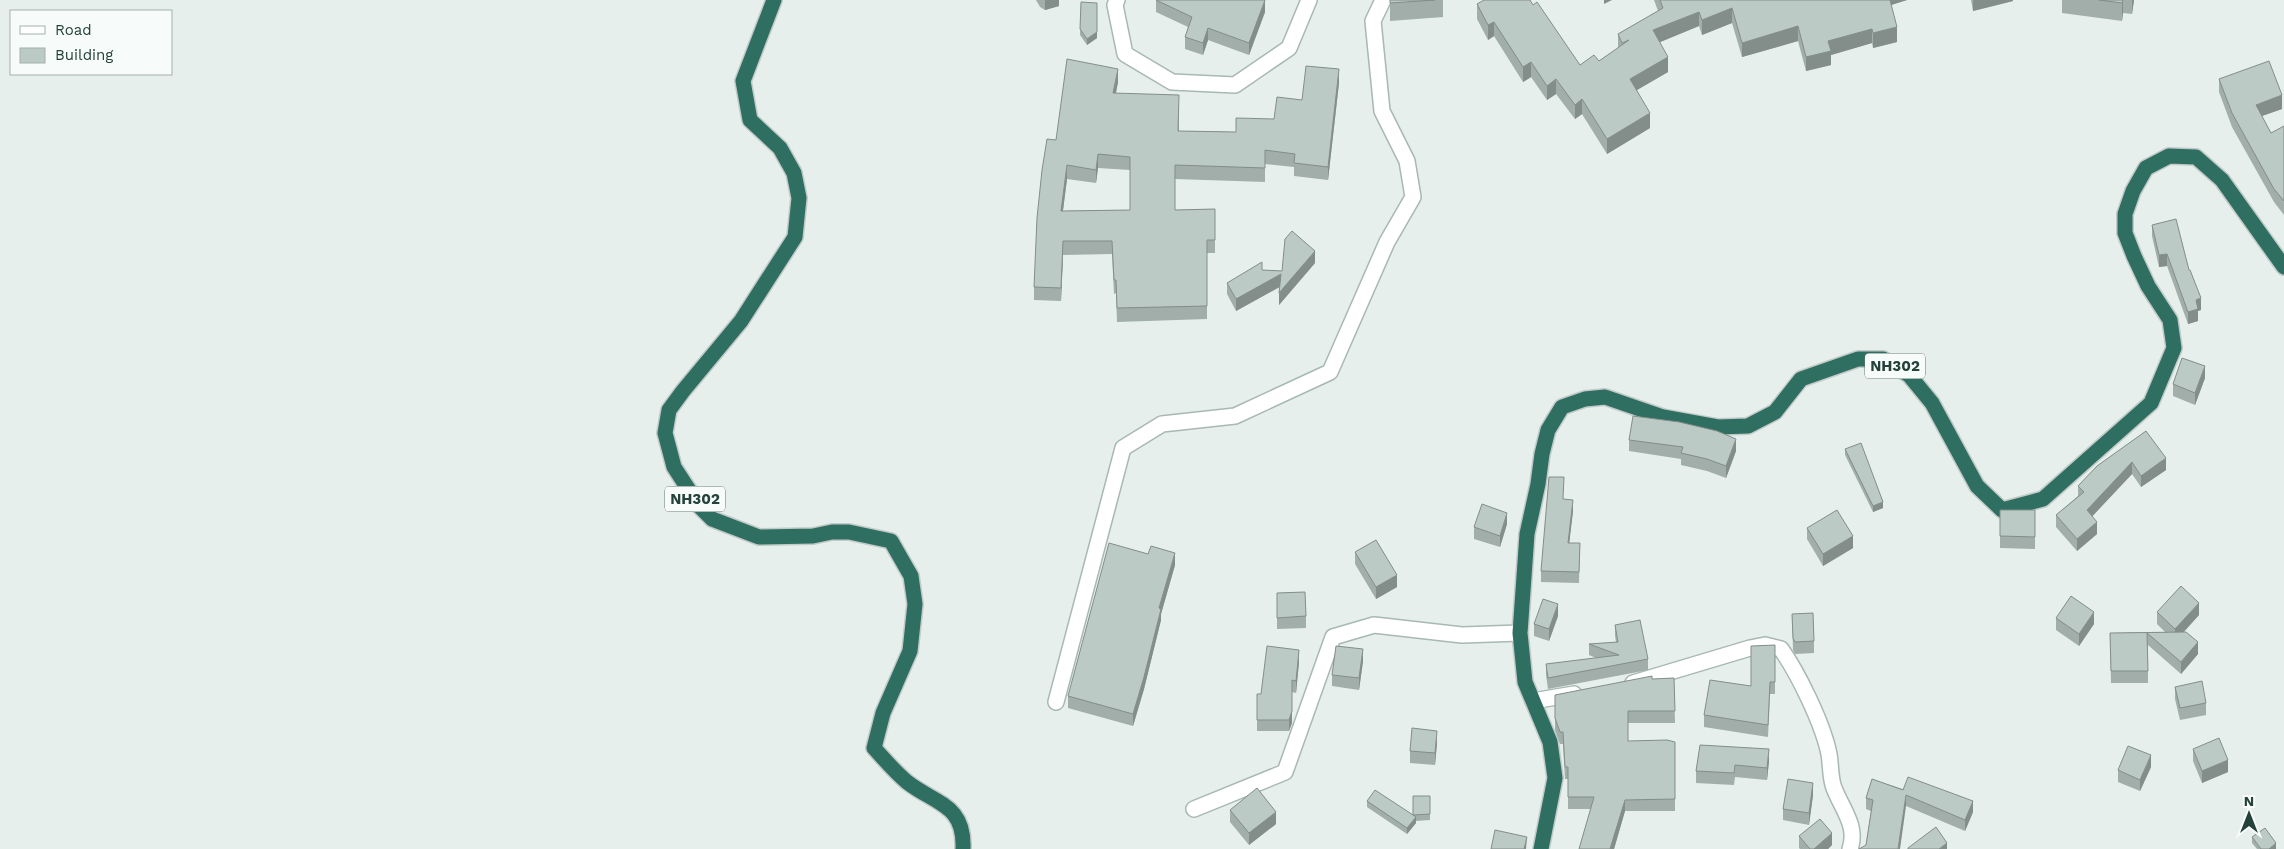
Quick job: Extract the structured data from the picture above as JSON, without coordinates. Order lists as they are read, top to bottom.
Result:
{
  "streets": {
    "highway": ["NH302"]
  },
  "legend": ["Road", "Building"],
  "north": "top"
}
